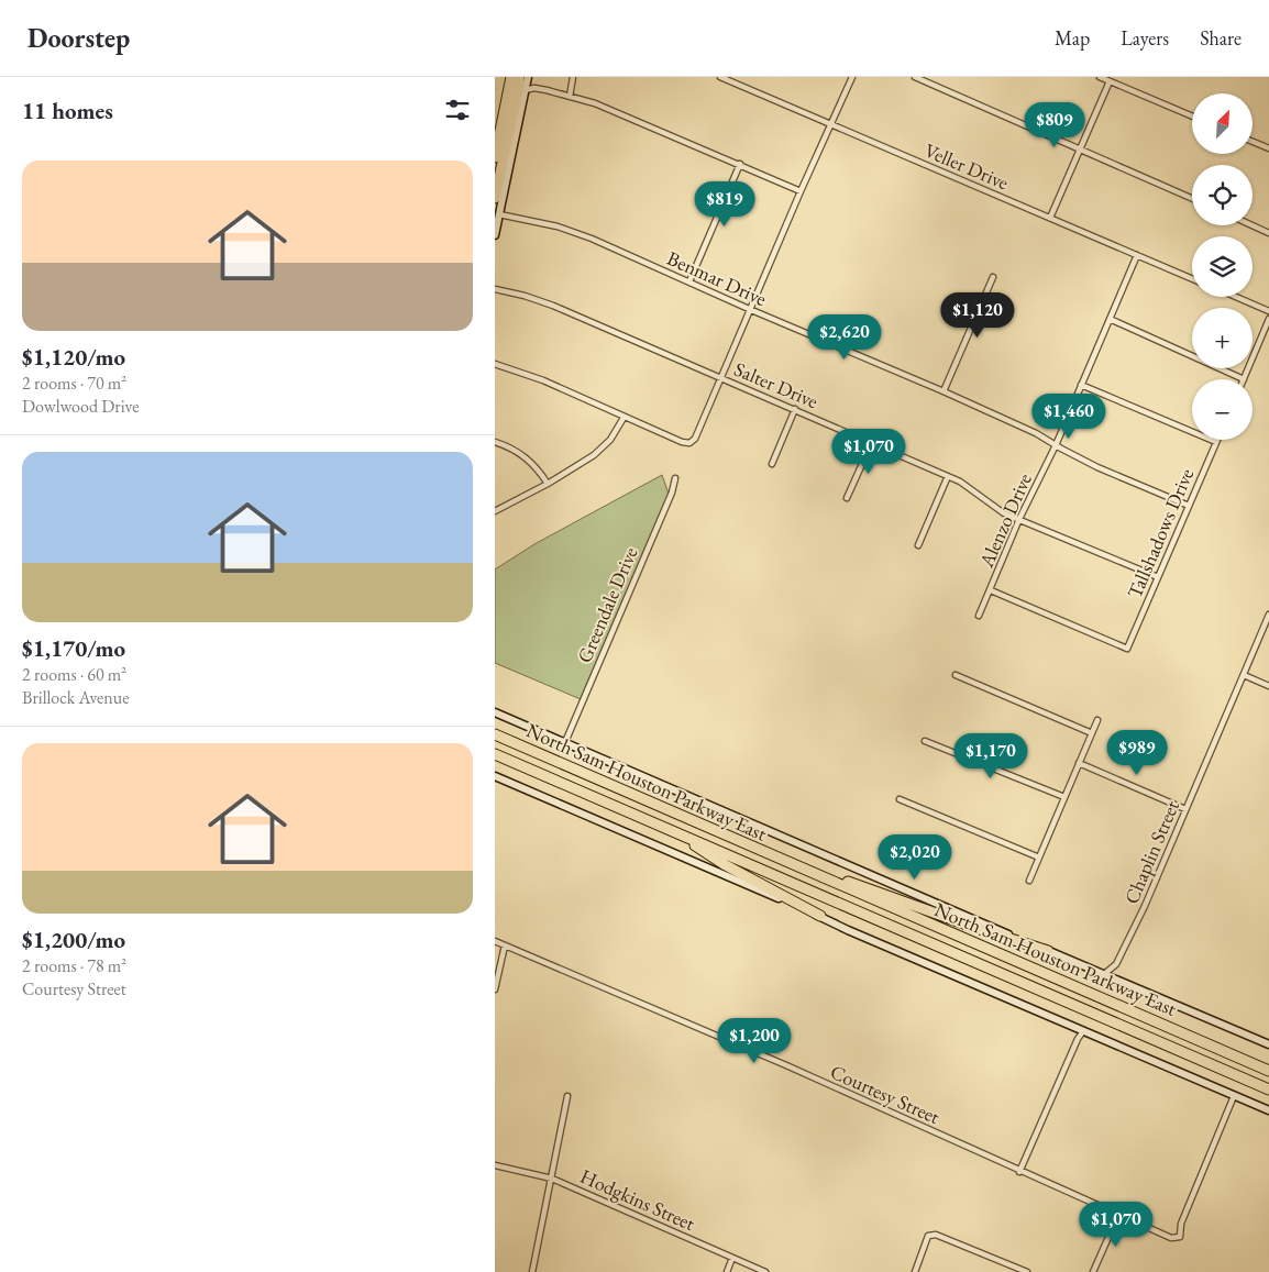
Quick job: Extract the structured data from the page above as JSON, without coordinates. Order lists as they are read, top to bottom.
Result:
{
  "streets": {
    "highway": ["North Sam Houston Parkway East"],
    "street": [
      "Veller Drive",
      "Benmar Drive",
      "Salter Drive",
      "Alenzo Drive",
      "Tallshadows Drive",
      "Greendale Drive",
      "Chaplin Street",
      "Courtesy Street",
      "Hodgkins Street"
    ]
  },
  "crossings": [
    ["Veller Drive", "Alenzo Drive"],
    ["Benmar Drive", "Alenzo Drive"],
    ["Benmar Drive", "Tallshadows Drive"],
    ["Salter Drive", "Alenzo Drive"],
    ["Salter Drive", "Tallshadows Drive"],
    ["Alenzo Drive", "Tallshadows Drive"],
    ["Greendale Drive", "North Sam Houston Parkway East"],
    ["North Sam Houston Parkway East", "Chaplin Street"]
  ],
  "north": "top right",
  "page": {
    "header": "Doorstep",
    "nav": ["Map", "Layers", "Share"],
    "heading": "11 homes",
    "map_buttons": ["+", "−"],
    "price": [
      "$809",
      "$819",
      "$1,120",
      "$2,620",
      "$1,460",
      "$1,070",
      "$989",
      "$1,170",
      "$2,020",
      "$1,200",
      "$1,070"
    ],
    "list": [
      {
        "name": "$1,120/mo",
        "note": "2 rooms · 70 m² · Dowlwood Drive"
      },
      {
        "name": "$1,170/mo",
        "note": "2 rooms · 60 m² · Brillock Avenue"
      },
      {
        "name": "$1,200/mo",
        "note": "2 rooms · 78 m² · Courtesy Street"
      }
    ]
  }
}
